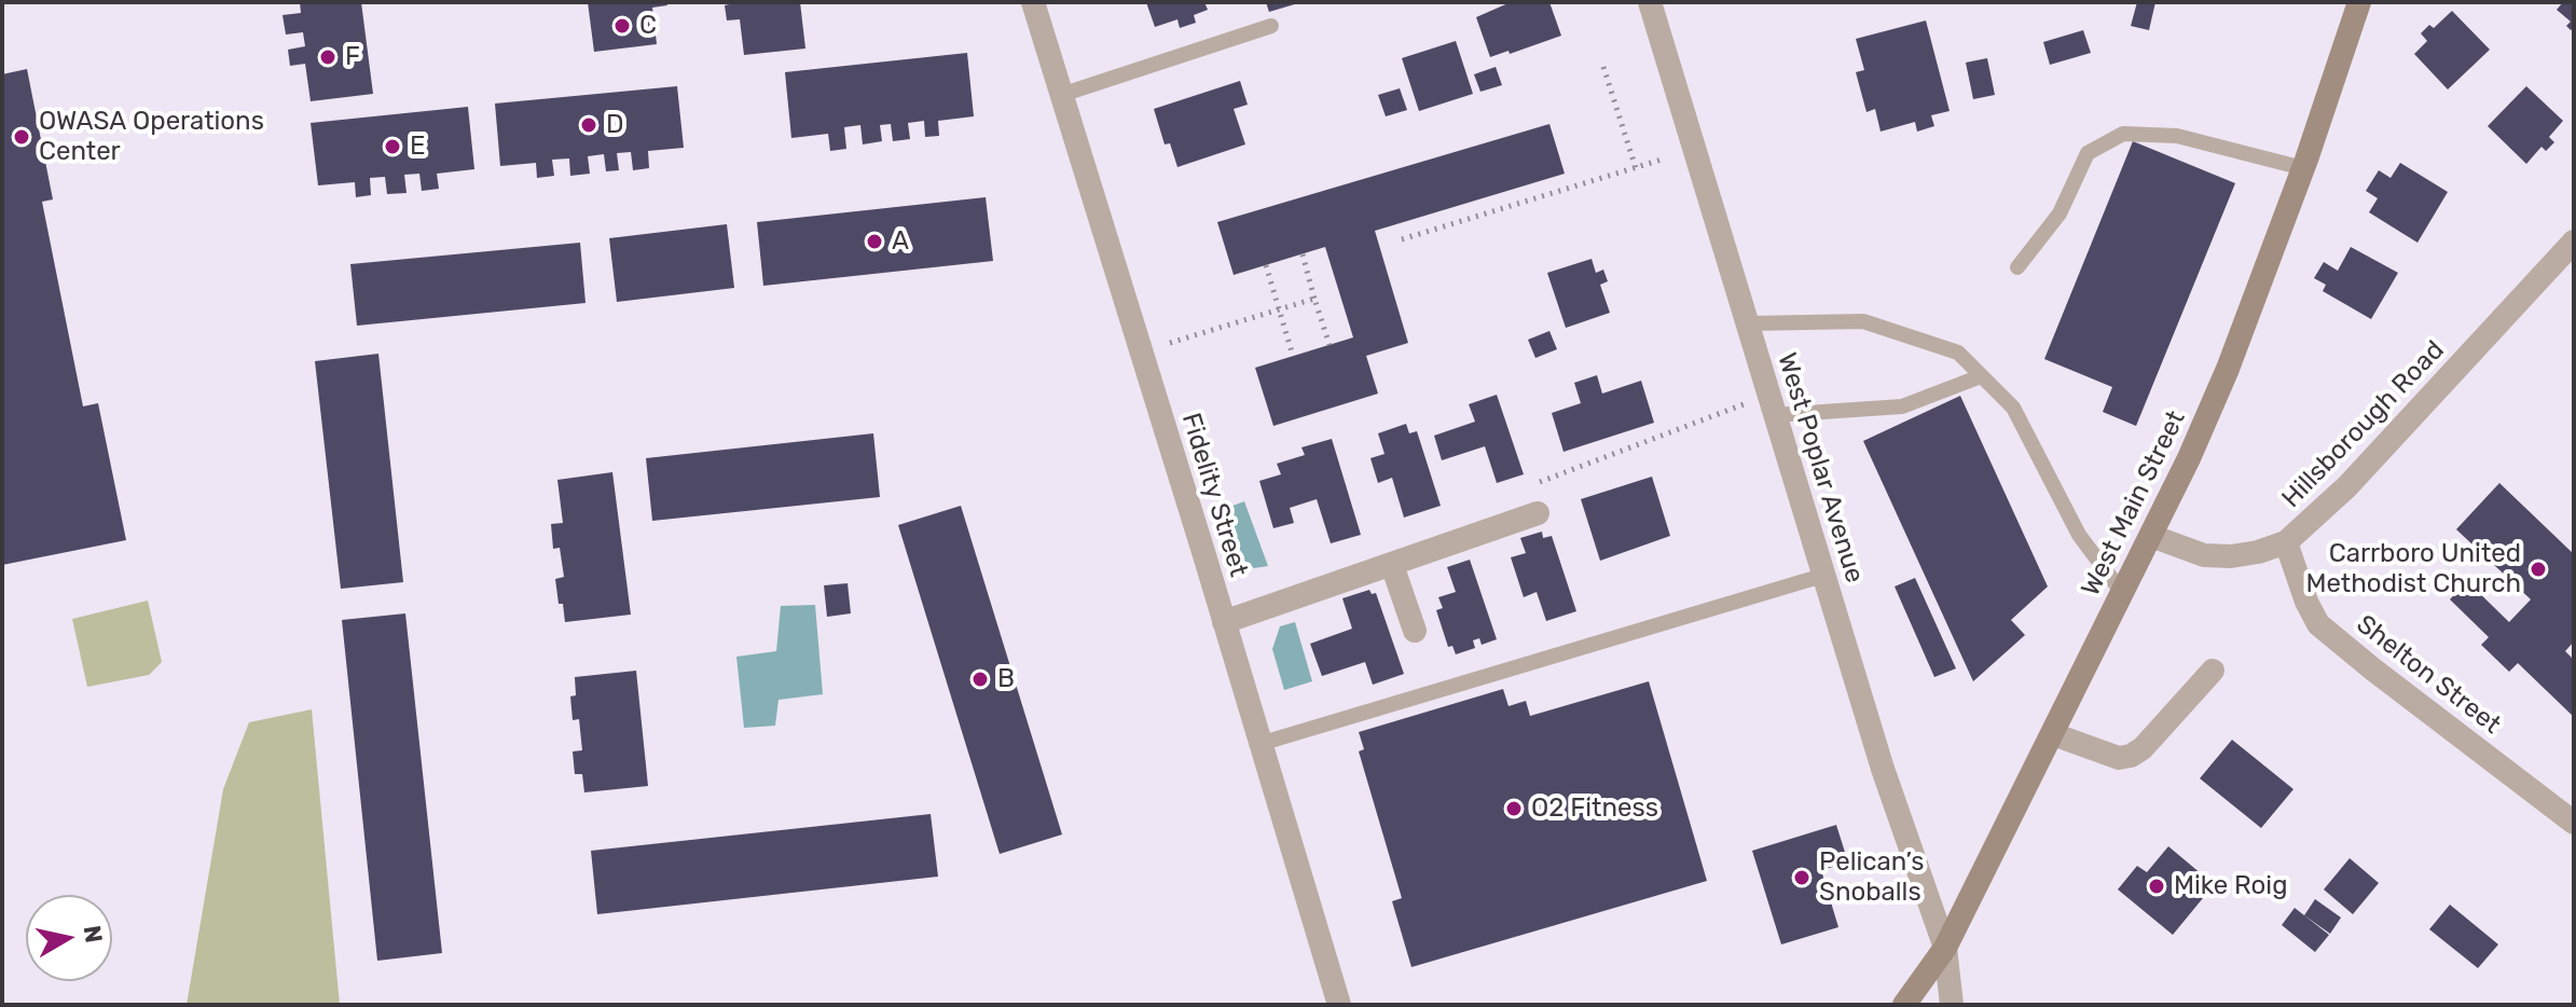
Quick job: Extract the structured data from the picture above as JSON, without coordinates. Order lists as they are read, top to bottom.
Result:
{
  "streets": {
    "main road": ["West Main Street"],
    "street": [
      "Hillsborough Road",
      "West Poplar Avenue",
      "Fidelity Street",
      "Shelton Street"
    ]
  },
  "crossings": [
    ["Hillsborough Road", "West Main Street"],
    ["Hillsborough Road", "Shelton Street"],
    ["West Poplar Avenue", "West Main Street"]
  ],
  "places": [
    "C",
    "F",
    "D",
    "OWASA Operations Center",
    "E",
    "A",
    "Carrboro United Methodist Church",
    "B",
    "O2 Fitness",
    "Pelican’s Snoballs",
    "Mike Roig"
  ],
  "north": "right"
}
